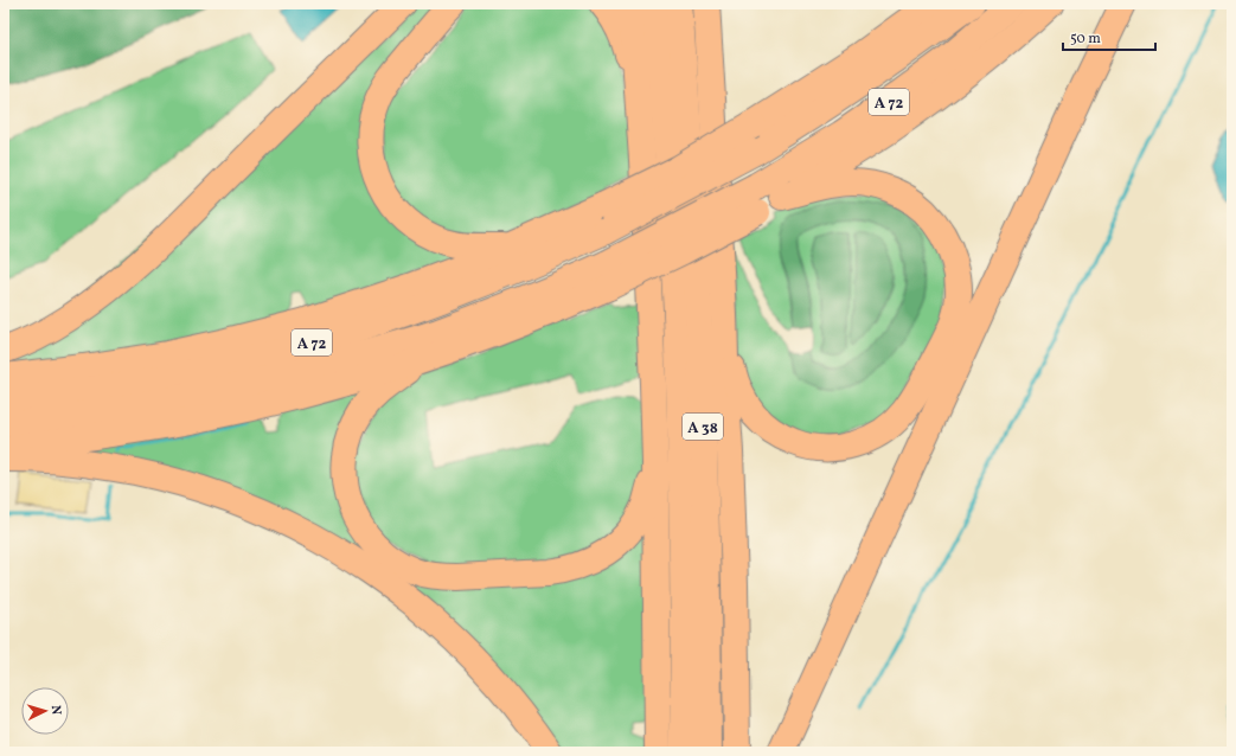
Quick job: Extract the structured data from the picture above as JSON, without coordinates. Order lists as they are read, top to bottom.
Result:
{
  "streets": {
    "highway": ["A 72", "A 38"]
  },
  "scale_bar": "50 m",
  "north": "right"
}
